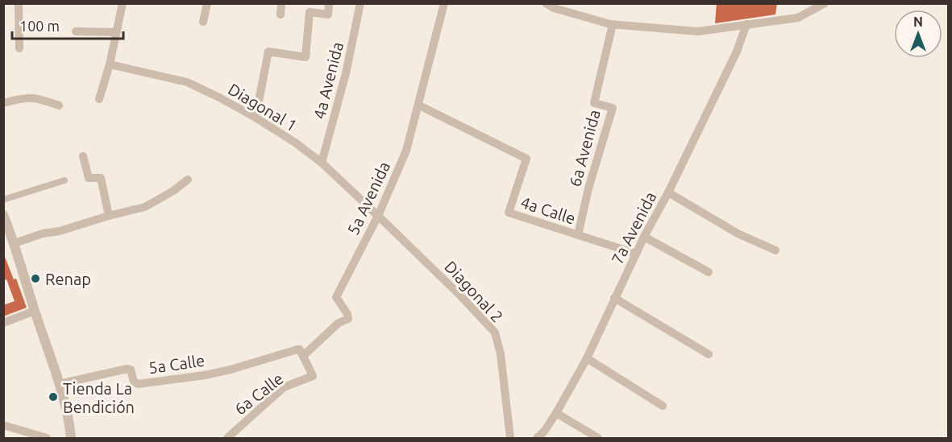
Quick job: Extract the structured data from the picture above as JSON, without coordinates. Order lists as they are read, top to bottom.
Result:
{
  "streets": {
    "street": [
      "4a Avenida",
      "Diagonal 1",
      "6a Avenida",
      "5a Avenida",
      "4a Calle",
      "7a Avenida",
      "Diagonal 2",
      "5a Calle",
      "6a Calle"
    ]
  },
  "crossings": [
    ["4a Avenida", "Diagonal 1"],
    ["Diagonal 1", "5a Avenida"],
    ["Diagonal 1", "Diagonal 2"],
    ["6a Avenida", "4a Calle"],
    ["5a Avenida", "4a Calle"],
    ["5a Avenida", "Diagonal 2"],
    ["5a Avenida", "5a Calle"],
    ["5a Avenida", "6a Calle"],
    ["4a Calle", "7a Avenida"],
    ["5a Calle", "6a Calle"]
  ],
  "places": ["Renap", "Tienda La Bendición"],
  "scale_bar": "100 m",
  "north": "top"
}
